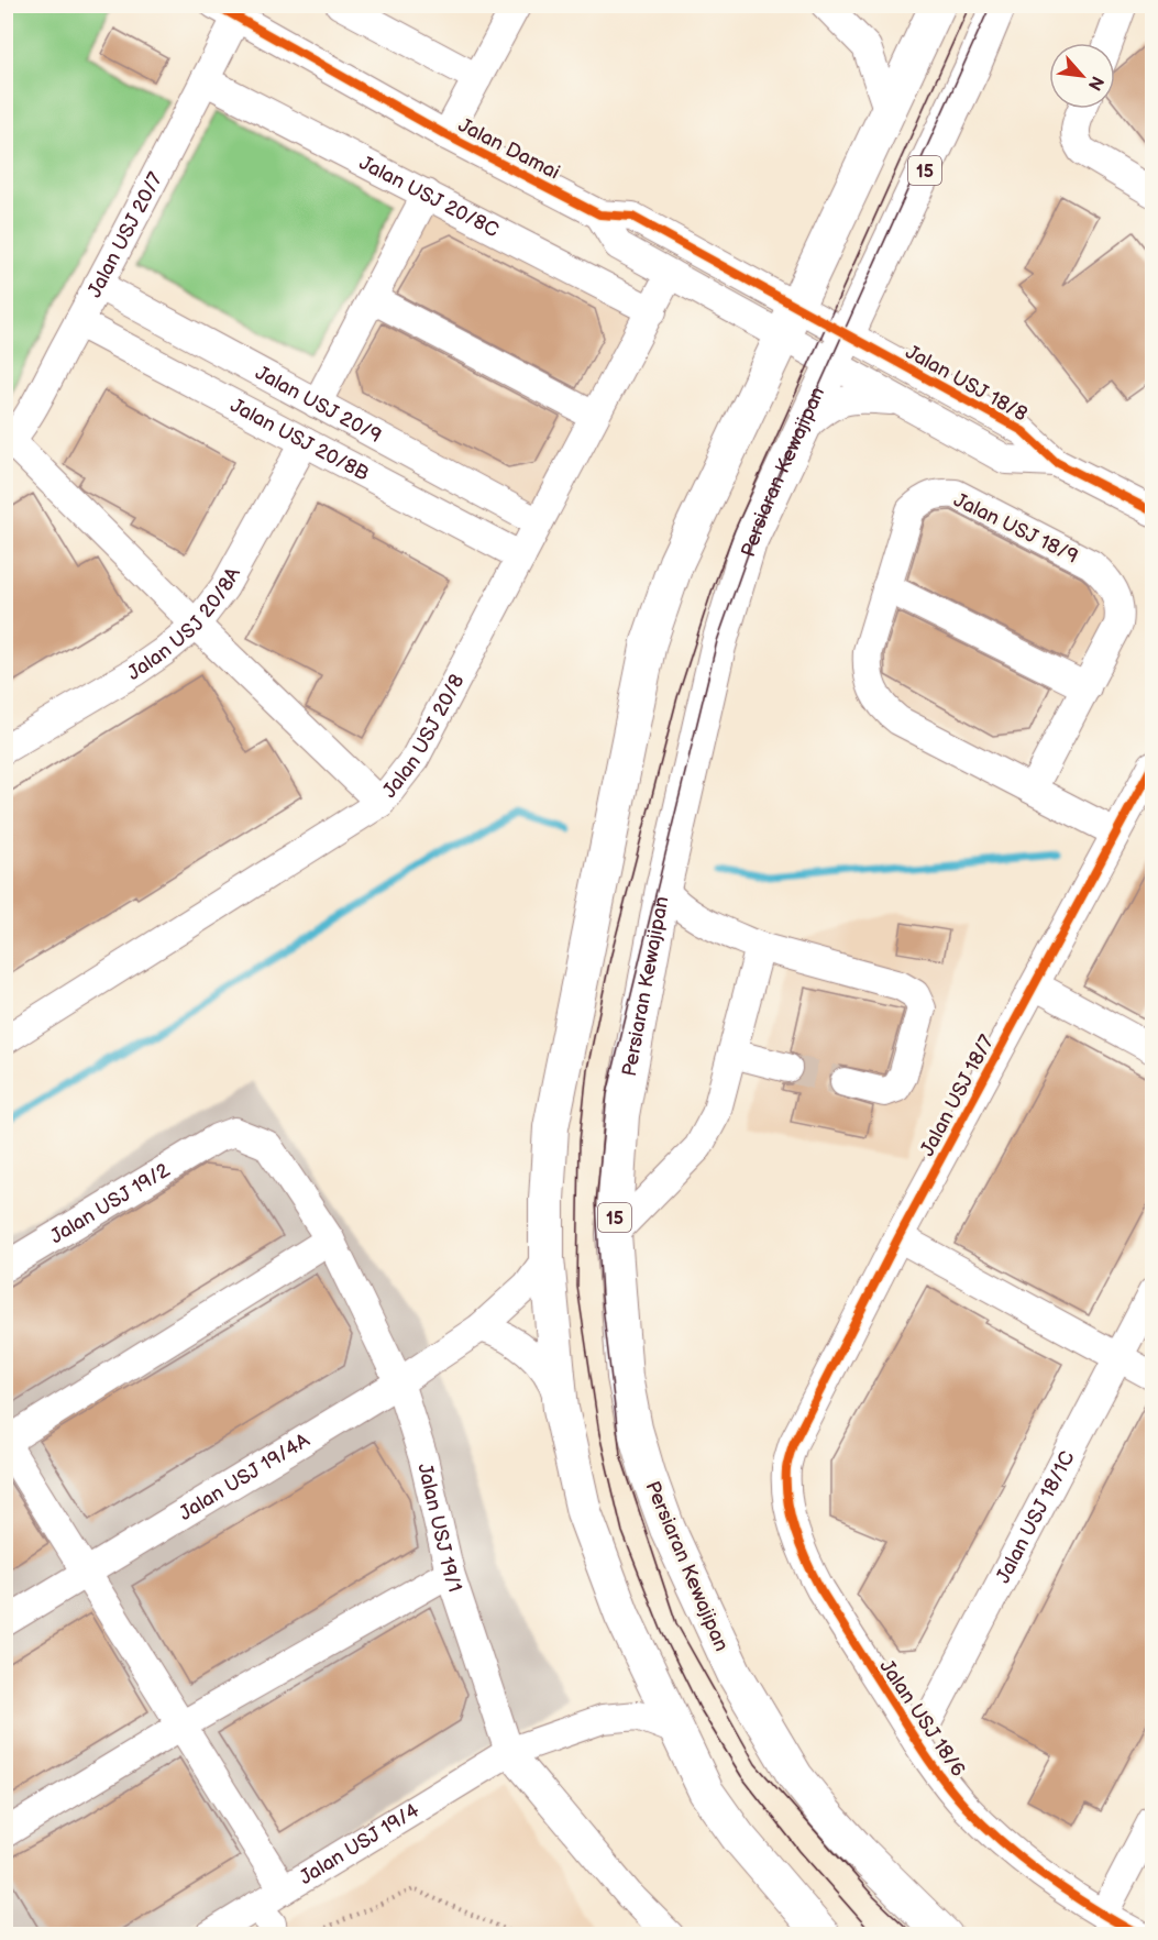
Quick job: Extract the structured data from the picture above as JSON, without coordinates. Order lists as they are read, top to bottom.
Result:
{
  "streets": {
    "main road": ["15", "Persiaran Kewajipan"],
    "street": [
      "Jalan Damai",
      "Jalan USJ 20/8C",
      "Jalan USJ 20/7",
      "Jalan USJ 18/8",
      "Jalan USJ 20/9",
      "Jalan USJ 20/8B",
      "Jalan USJ 18/9",
      "Jalan USJ 20/8A",
      "Jalan USJ 20/8",
      "Jalan USJ 18/7",
      "Jalan USJ 19/2",
      "Jalan USJ 19/4A",
      "Jalan USJ 18/1C",
      "Jalan USJ 19/1",
      "Jalan USJ 18/6",
      "Jalan USJ 19/4"
    ]
  },
  "crossings": [
    ["Jalan Damai", "Jalan USJ 20/7"],
    ["Jalan Damai", "Jalan USJ 18/8"],
    ["Jalan Damai", "Persiaran Kewajipan"],
    ["Jalan Damai", "Jalan USJ 20/8"],
    ["Jalan USJ 20/8C", "Jalan USJ 20/7"],
    ["Jalan USJ 20/8C", "Jalan USJ 20/8"],
    ["Jalan USJ 20/7", "Jalan USJ 20/9"],
    ["Jalan USJ 20/7", "Jalan USJ 20/8B"],
    ["Jalan USJ 18/8", "Persiaran Kewajipan"],
    ["Jalan USJ 20/9", "Jalan USJ 20/8"],
    ["Jalan USJ 20/8B", "Jalan USJ 20/8A"],
    ["Jalan USJ 20/8B", "Jalan USJ 20/8"],
    ["Jalan USJ 18/9", "Jalan USJ 18/7"],
    ["Jalan USJ 18/7", "Jalan USJ 18/6"],
    ["Jalan USJ 19/2", "Jalan USJ 19/1"],
    ["Jalan USJ 19/4A", "Jalan USJ 19/1"],
    ["Jalan USJ 18/1C", "Jalan USJ 18/6"],
    ["Jalan USJ 19/1", "Jalan USJ 19/4"]
  ],
  "north": "bottom right"
}
